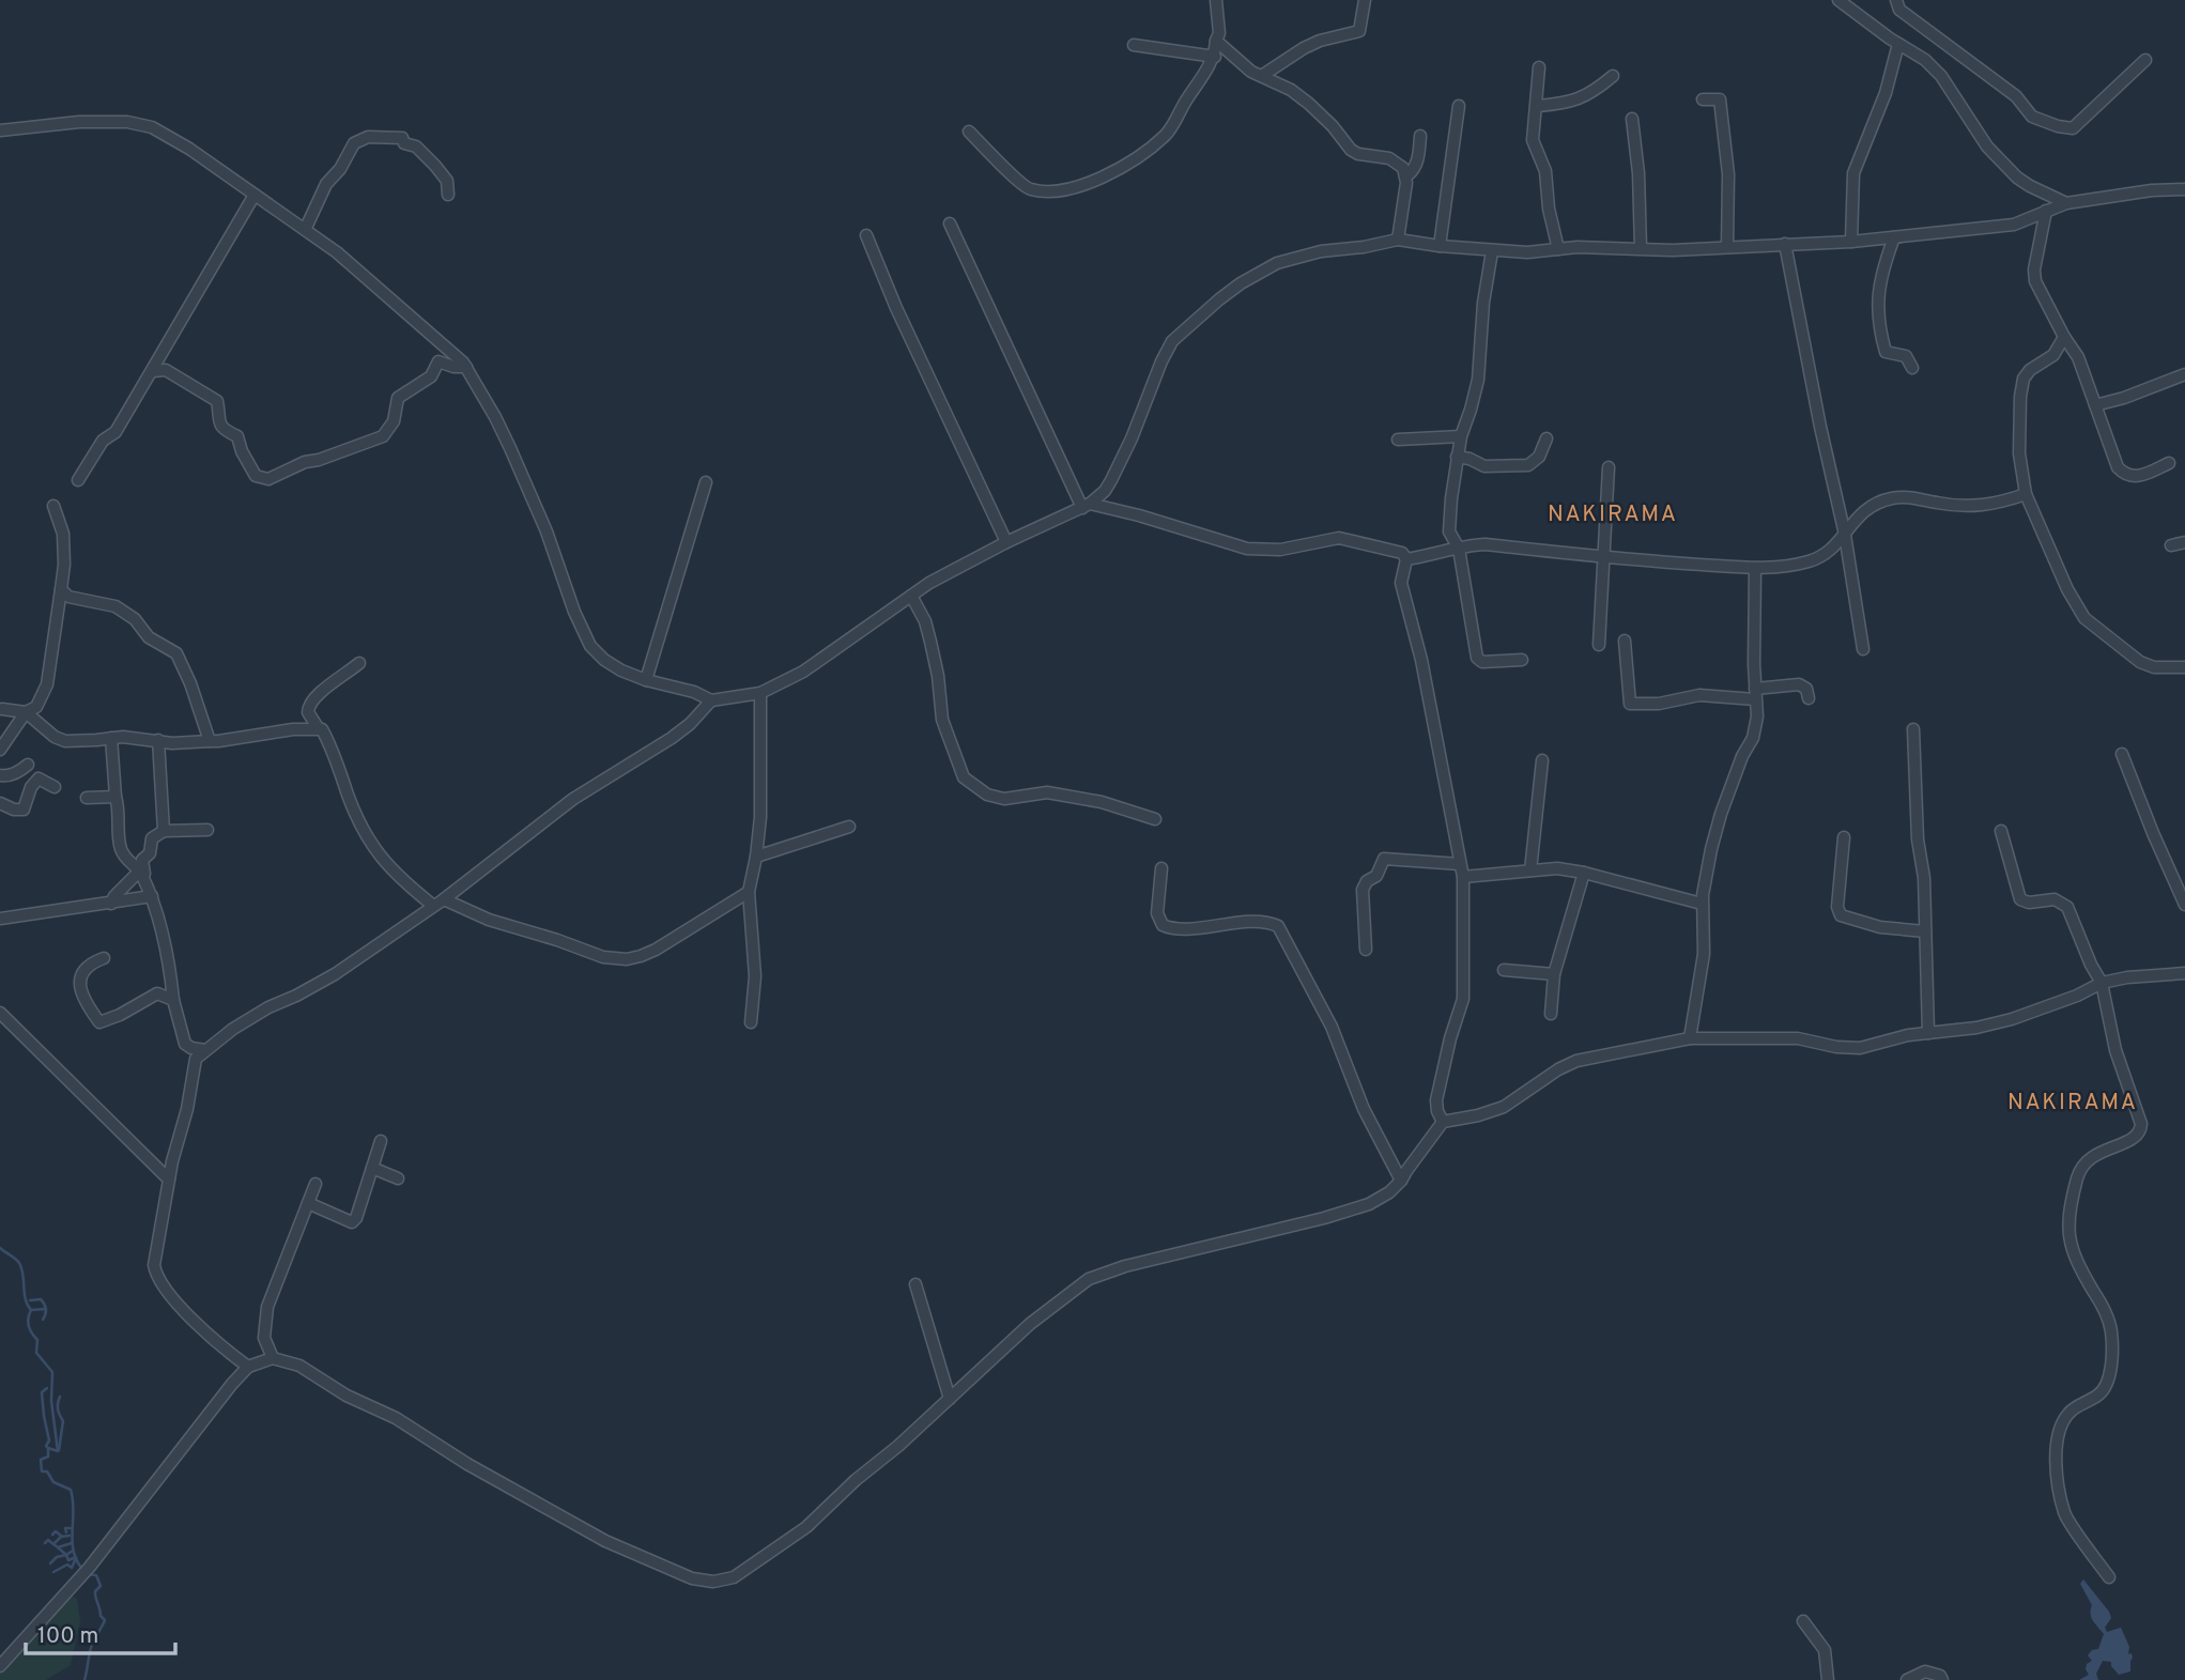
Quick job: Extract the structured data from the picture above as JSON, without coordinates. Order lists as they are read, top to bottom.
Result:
{
  "districts": ["NAKIRAMA", "NAKIRAMA"],
  "scale_bar": "100 m"
}
